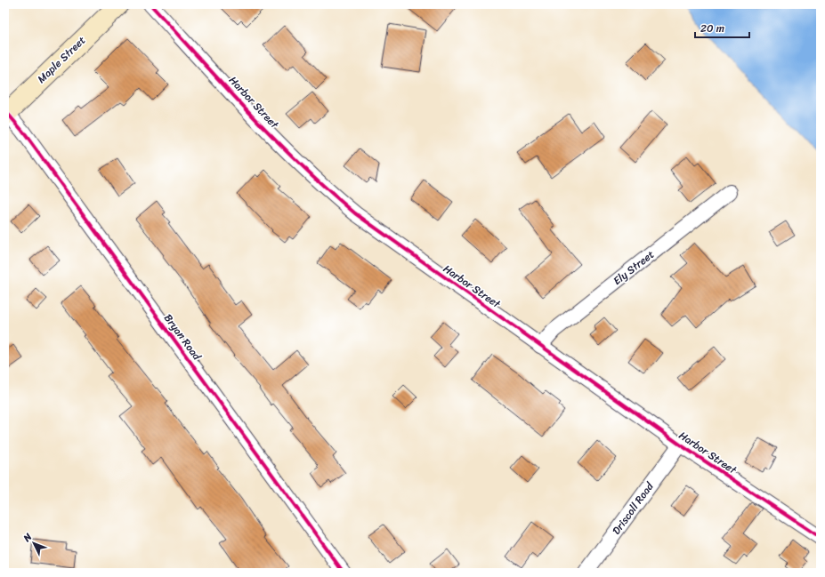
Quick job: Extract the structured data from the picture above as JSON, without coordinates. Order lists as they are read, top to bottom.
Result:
{
  "streets": {
    "street": [
      "Maple Street",
      "Harbor Street",
      "Ely Street",
      "Bryan Road",
      "Driscoll Road"
    ]
  },
  "crossings": [
    ["Maple Street", "Bryan Road"],
    ["Harbor Street", "Ely Street"],
    ["Harbor Street", "Driscoll Road"]
  ],
  "scale_bar": "20 m",
  "north": "top left"
}
